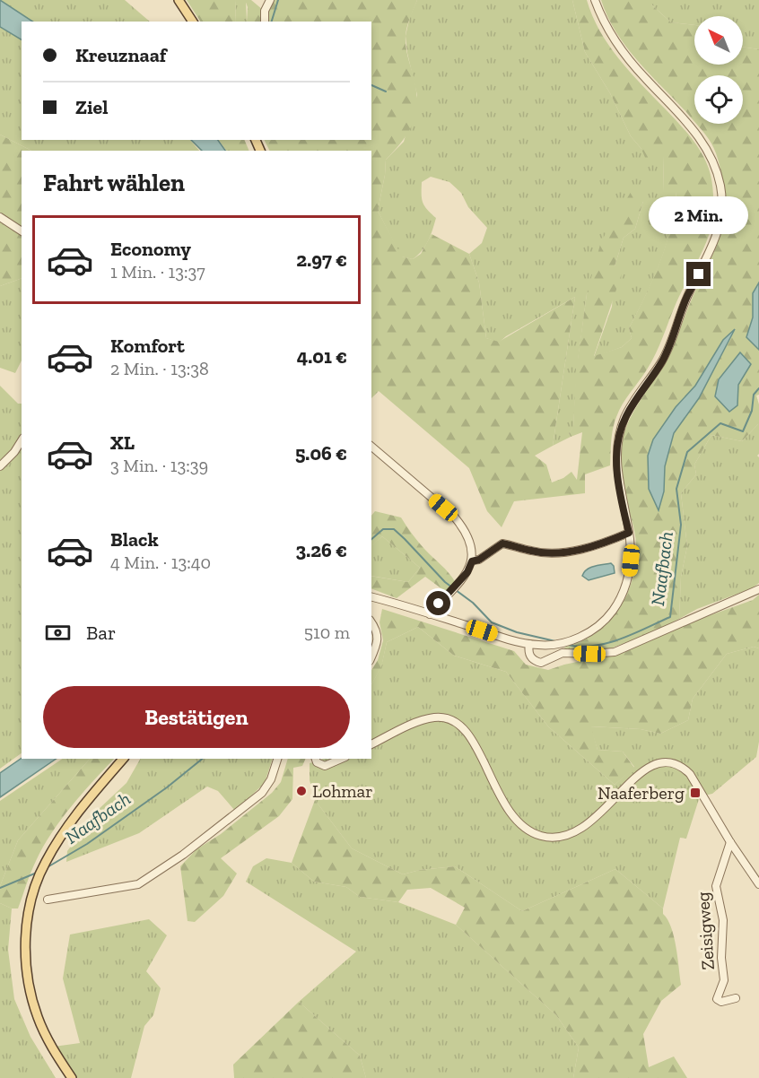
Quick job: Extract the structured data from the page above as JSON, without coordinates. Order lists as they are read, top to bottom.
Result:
{
  "streets": {
    "street": ["Zeisigweg"]
  },
  "water": ["Naafbach"],
  "places": {
    "other": ["Lohmar"],
    "transit": ["Naaferberg"]
  },
  "north": "top left",
  "page": {
    "banner": ["Kreuznaaf", "Ziel"],
    "heading": "Fahrt wählen",
    "bubble": "2 Min.",
    "list": [
      {
        "name": "Economy",
        "note": "1 Min. · 13:37",
        "value": "2.97 €"
      },
      {
        "name": "Komfort",
        "note": "2 Min. · 13:38",
        "value": "4.01 €"
      },
      {
        "name": "XL",
        "note": "3 Min. · 13:39",
        "value": "5.06 €"
      },
      {
        "name": "Black",
        "note": "4 Min. · 13:40",
        "value": "3.26 €"
      }
    ],
    "pay": ["Bar", "510 m"],
    "buttons": "Bestätigen"
  }
}
